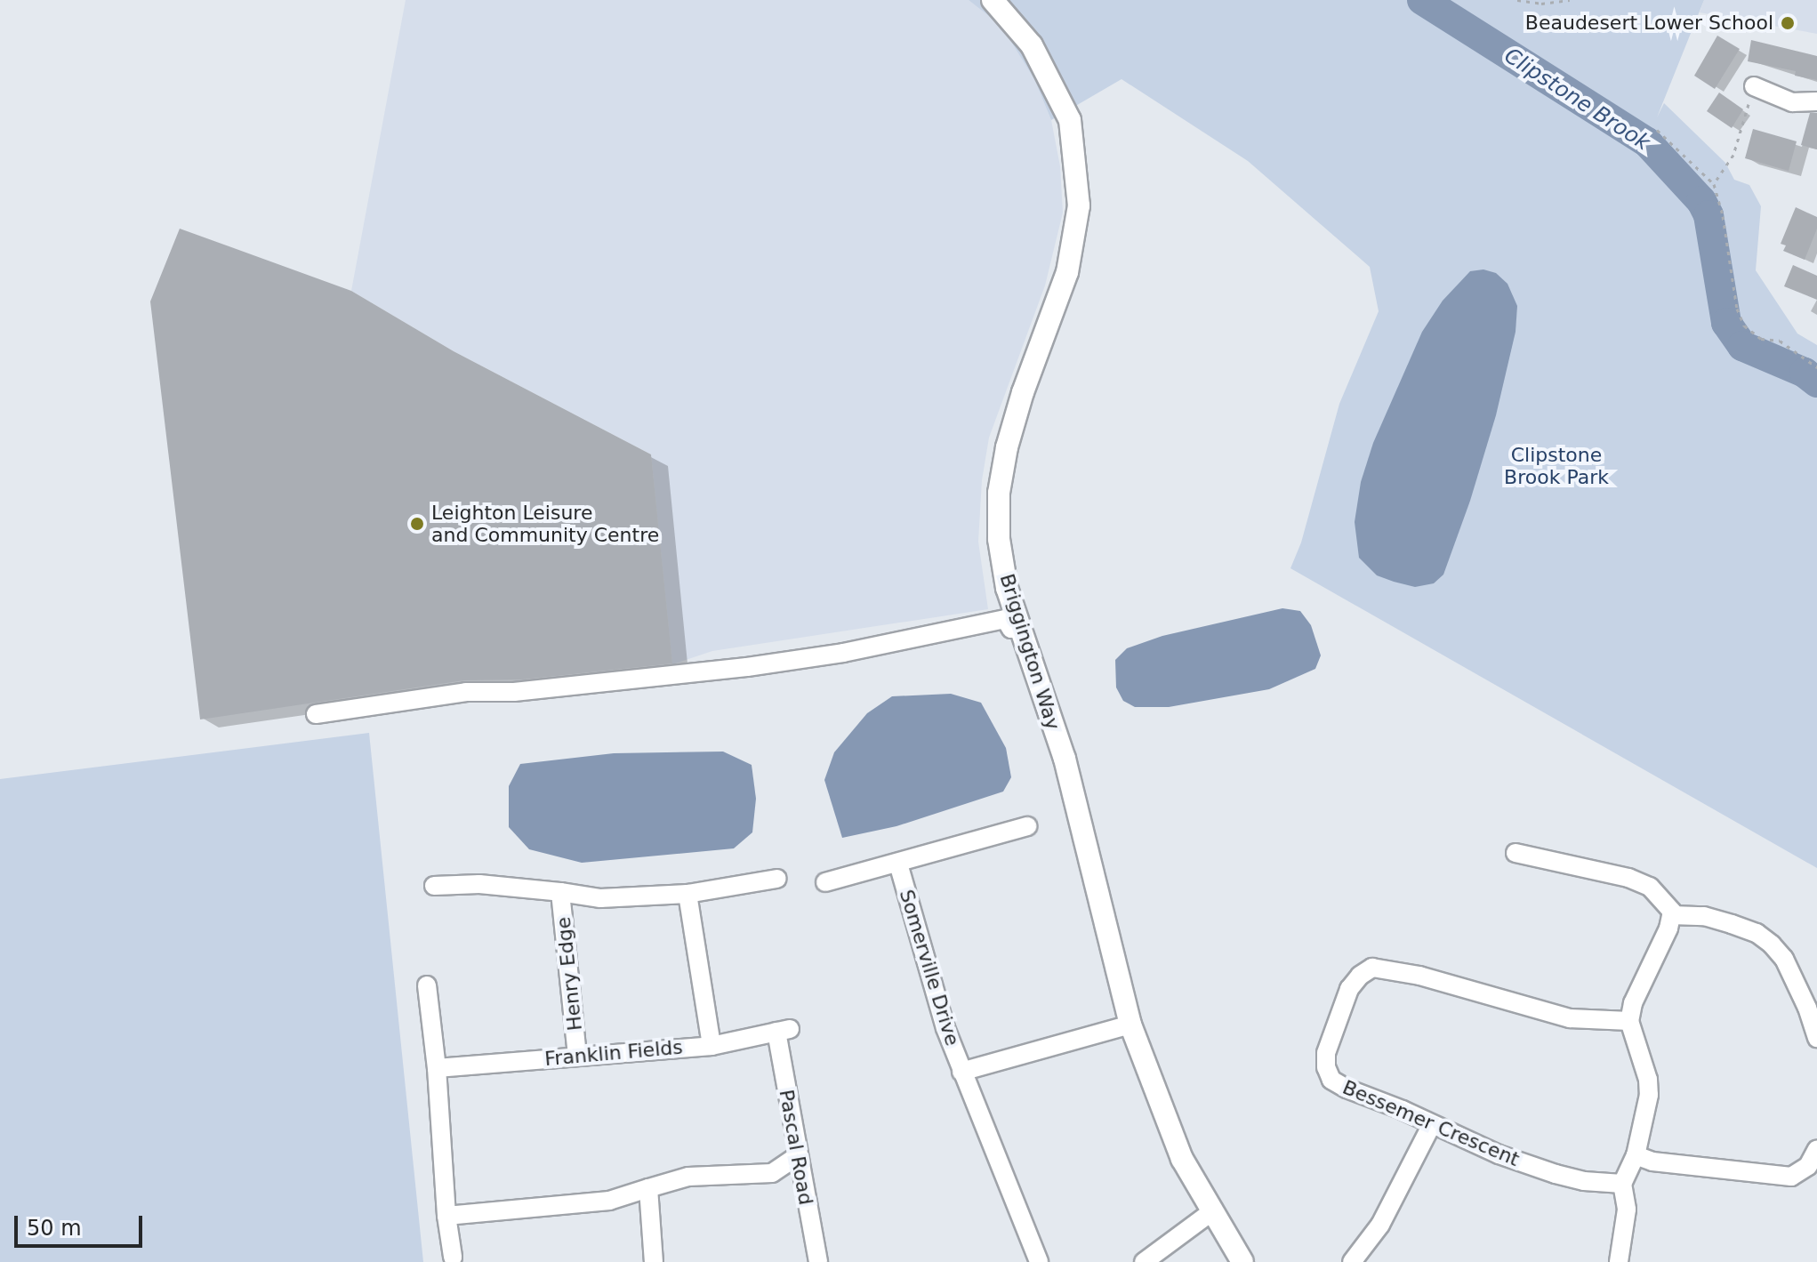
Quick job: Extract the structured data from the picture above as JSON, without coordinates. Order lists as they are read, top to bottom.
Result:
{
  "streets": {
    "street": [
      "Briggington Way",
      "Somerville Drive",
      "Henry Edge",
      "Franklin Fields",
      "Bessemer Crescent",
      "Pascal Road"
    ]
  },
  "crossings": [
    ["Briggington Way", "Somerville Drive"],
    ["Henry Edge", "Franklin Fields"],
    ["Franklin Fields", "Pascal Road"]
  ],
  "water": ["Clipstone Brook"],
  "parks": ["Clipstone Brook Park"],
  "places": ["Beaudesert Lower School", "Leighton Leisure and Community Centre"],
  "scale_bar": "50 m"
}
